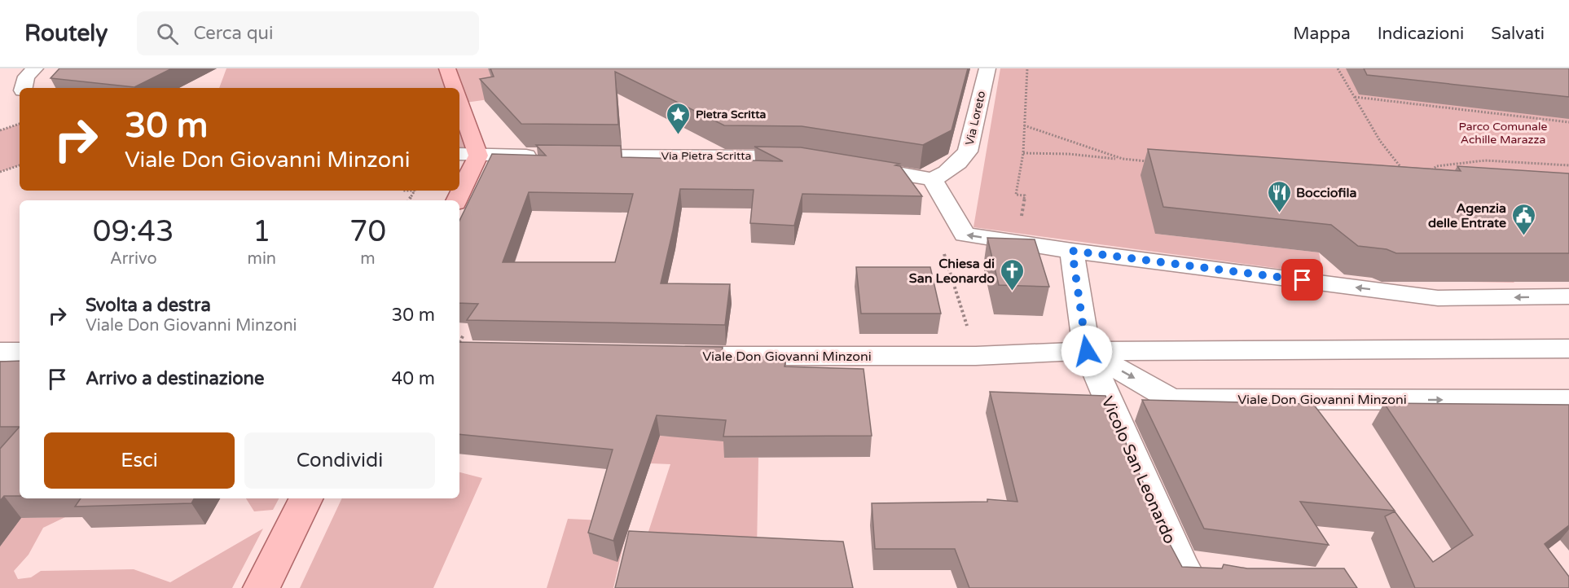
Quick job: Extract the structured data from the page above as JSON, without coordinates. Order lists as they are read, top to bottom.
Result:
{
  "streets": {
    "street": [
      "Via Loreto",
      "Via Pietra Scritta",
      "Viale Don Giovanni Minzoni",
      "Vicolo San Leonardo"
    ]
  },
  "crossings": [
    ["Viale Don Giovanni Minzoni", "Vicolo San Leonardo"]
  ],
  "parks": ["Parco Comunale Achille Marazza"],
  "places": {
    "place": ["Pietra Scritta"],
    "restaurant": ["Bocciofila"],
    "public building": ["Agenzia delle Entrate"],
    "church": ["Chiesa di San Leonardo"]
  },
  "page": {
    "header": "Routely",
    "search": "Cerca qui",
    "nav": ["Mappa", "Indicazioni", "Salvati"],
    "turn": ["30 m", "Viale Don Giovanni Minzoni"],
    "eta": [
      "09:43",
      "Arrivo",
      "1",
      "min",
      "70",
      "m"
    ],
    "list": [
      {
        "name": "Svolta a destra",
        "note": "Viale Don Giovanni Minzoni",
        "value": "30 m"
      },
      {
        "name": "Arrivo a destinazione",
        "value": "40 m"
      }
    ],
    "buttons": ["Esci", "Condividi"]
  }
}
